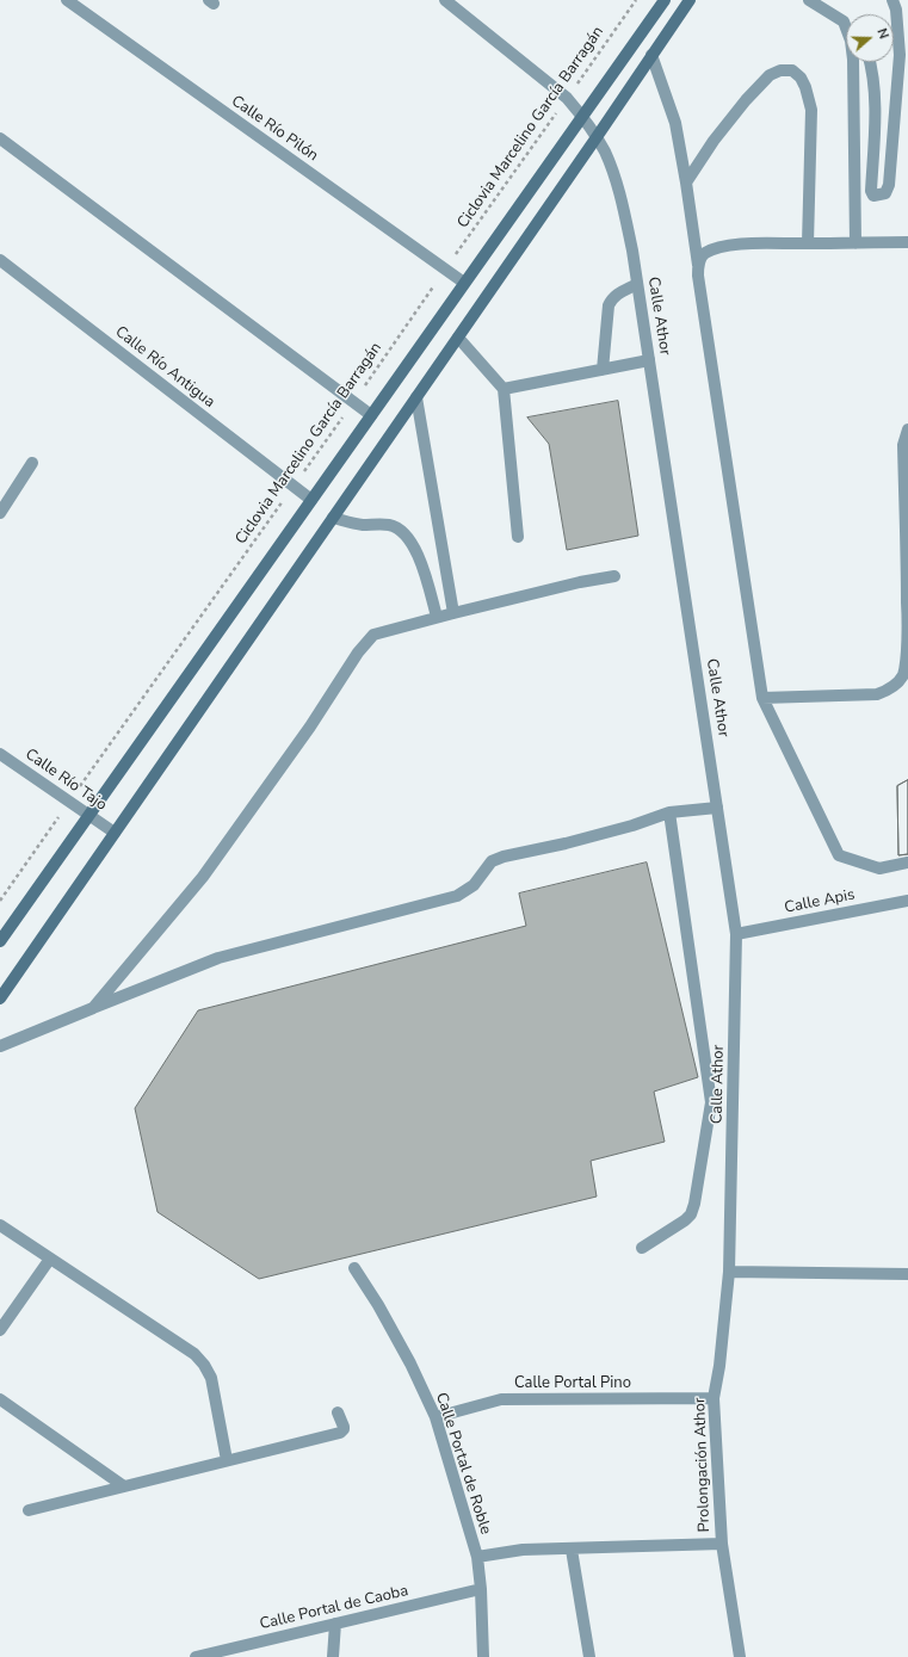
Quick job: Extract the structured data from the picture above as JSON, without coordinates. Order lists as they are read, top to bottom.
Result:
{
  "streets": {
    "street": [
      "Calle Río Pilón",
      "Calle Athor",
      "Calle Río Antigua",
      "Calle Río Tajo",
      "Calle Apis",
      "Calle Portal Pino",
      "Calle Portal de Roble",
      "Prolongación Athor",
      "Calle Portal de Caoba"
    ],
    "path": ["Ciclovia Marcelino García Barragán"]
  },
  "crossings": [
    ["Ciclovia Marcelino García Barragán", "Calle Río Pilón"],
    ["Ciclovia Marcelino García Barragán", "Calle Athor"],
    ["Ciclovia Marcelino García Barragán", "Calle Río Antigua"],
    ["Ciclovia Marcelino García Barragán", "Calle Río Tajo"],
    ["Calle Athor", "Calle Apis"],
    ["Calle Athor", "Prolongación Athor"],
    ["Calle Portal Pino", "Calle Portal de Roble"],
    ["Calle Portal Pino", "Prolongación Athor"],
    ["Calle Portal de Roble", "Calle Portal de Caoba"]
  ],
  "north": "right"
}
